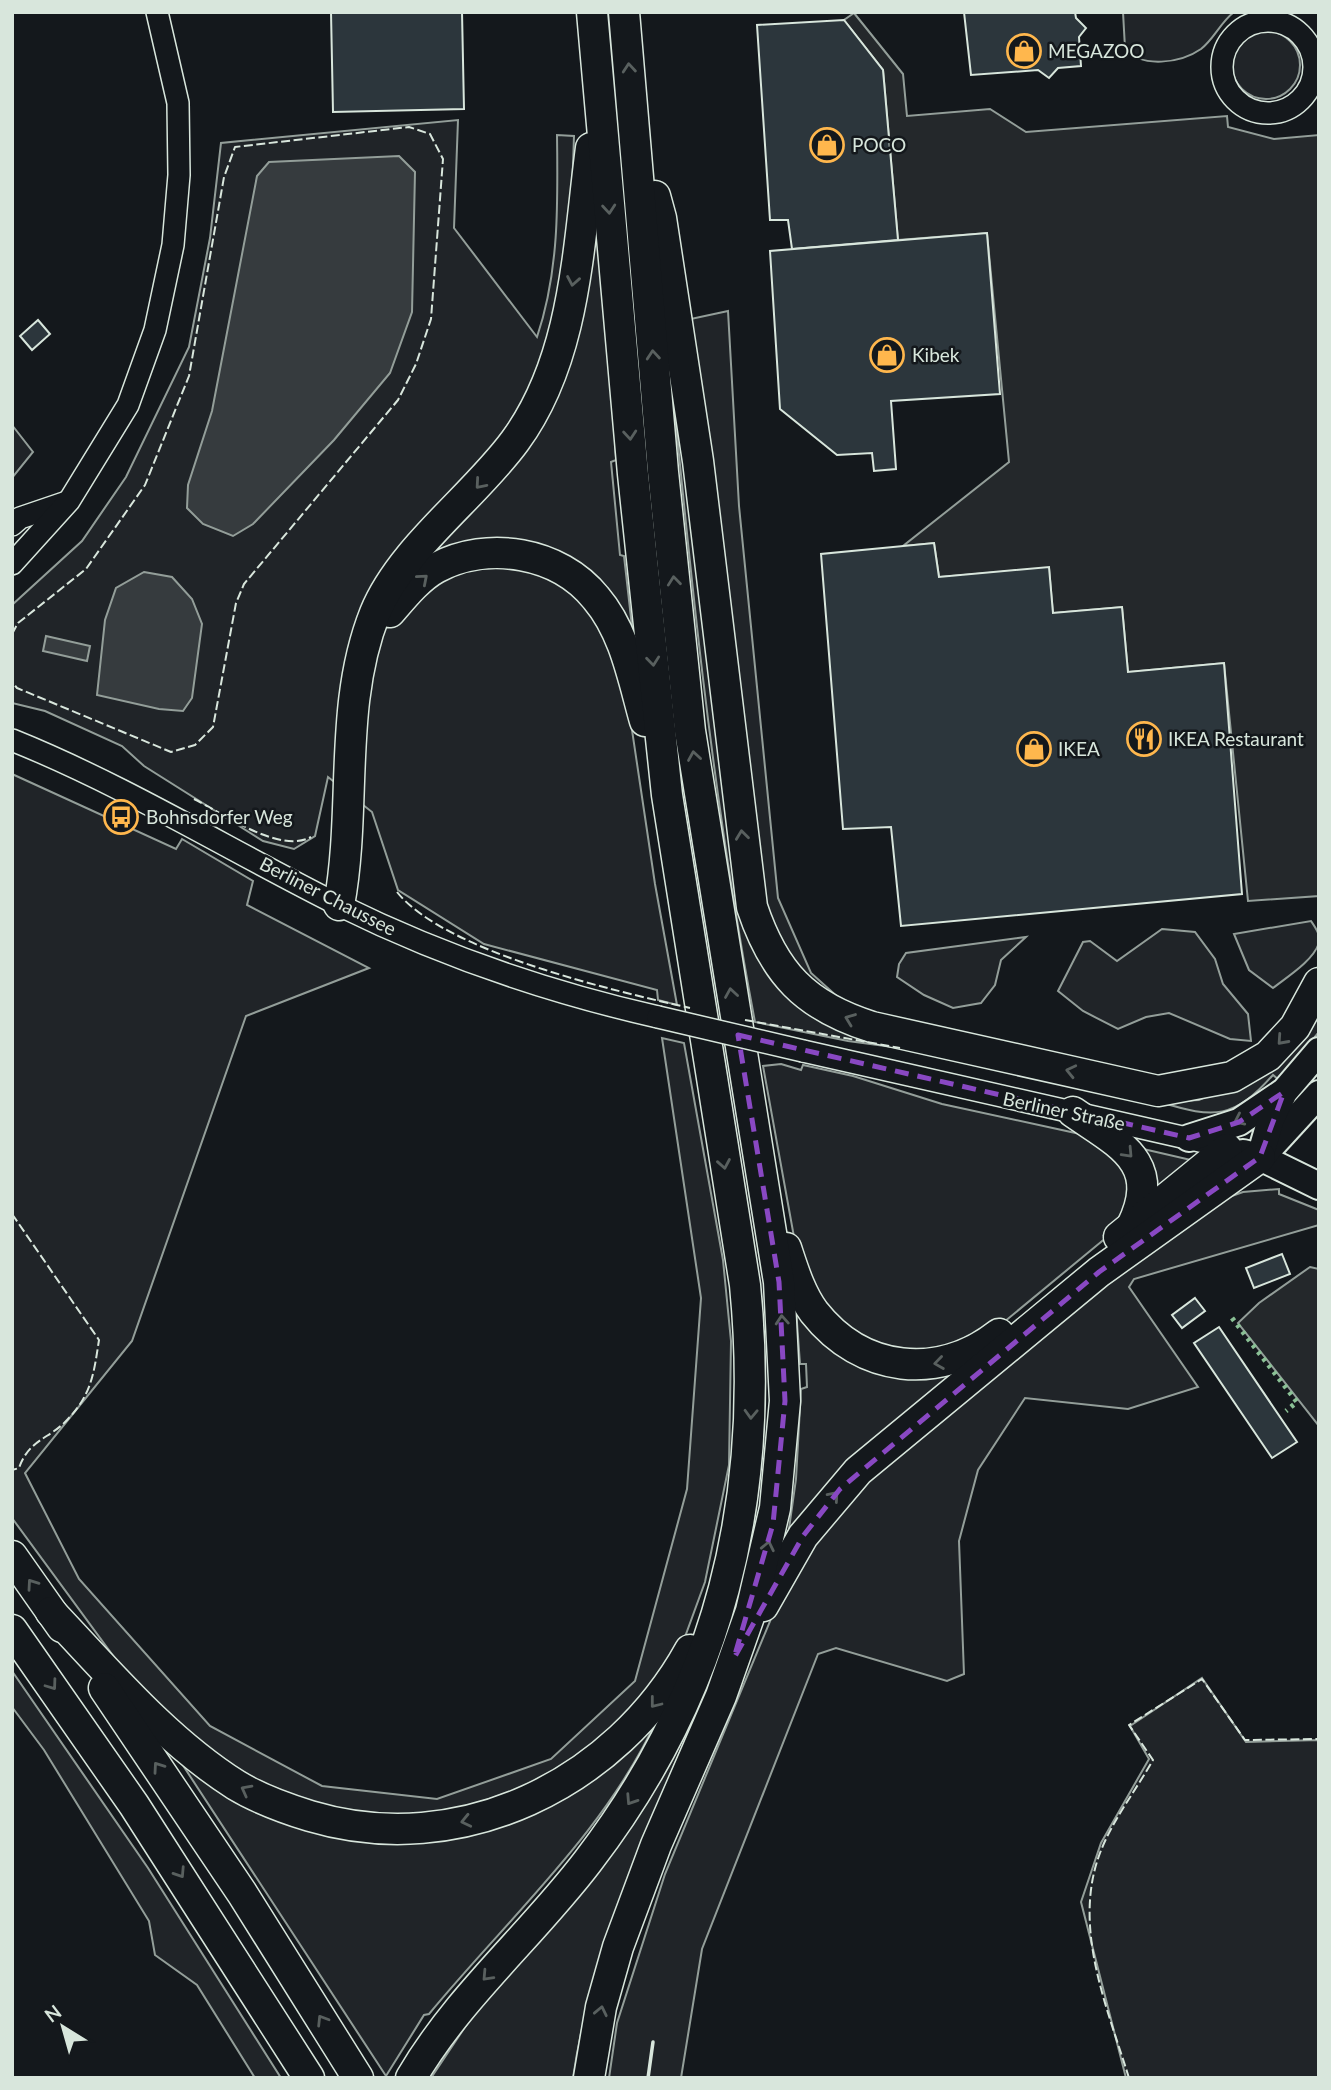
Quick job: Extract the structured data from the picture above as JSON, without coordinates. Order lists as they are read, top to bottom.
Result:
{
  "streets": {
    "main road": ["Berliner Straße"],
    "street": ["Berliner Chaussee"]
  },
  "crossings": [
    ["Berliner Chaussee", "Berliner Straße"]
  ],
  "places": {
    "shop": [
      "MEGAZOO",
      "POCO",
      "Kibek",
      "IKEA"
    ],
    "restaurant": ["IKEA Restaurant"],
    "bus stop": ["Bohnsdorfer Weg"]
  },
  "north": "top left"
}
